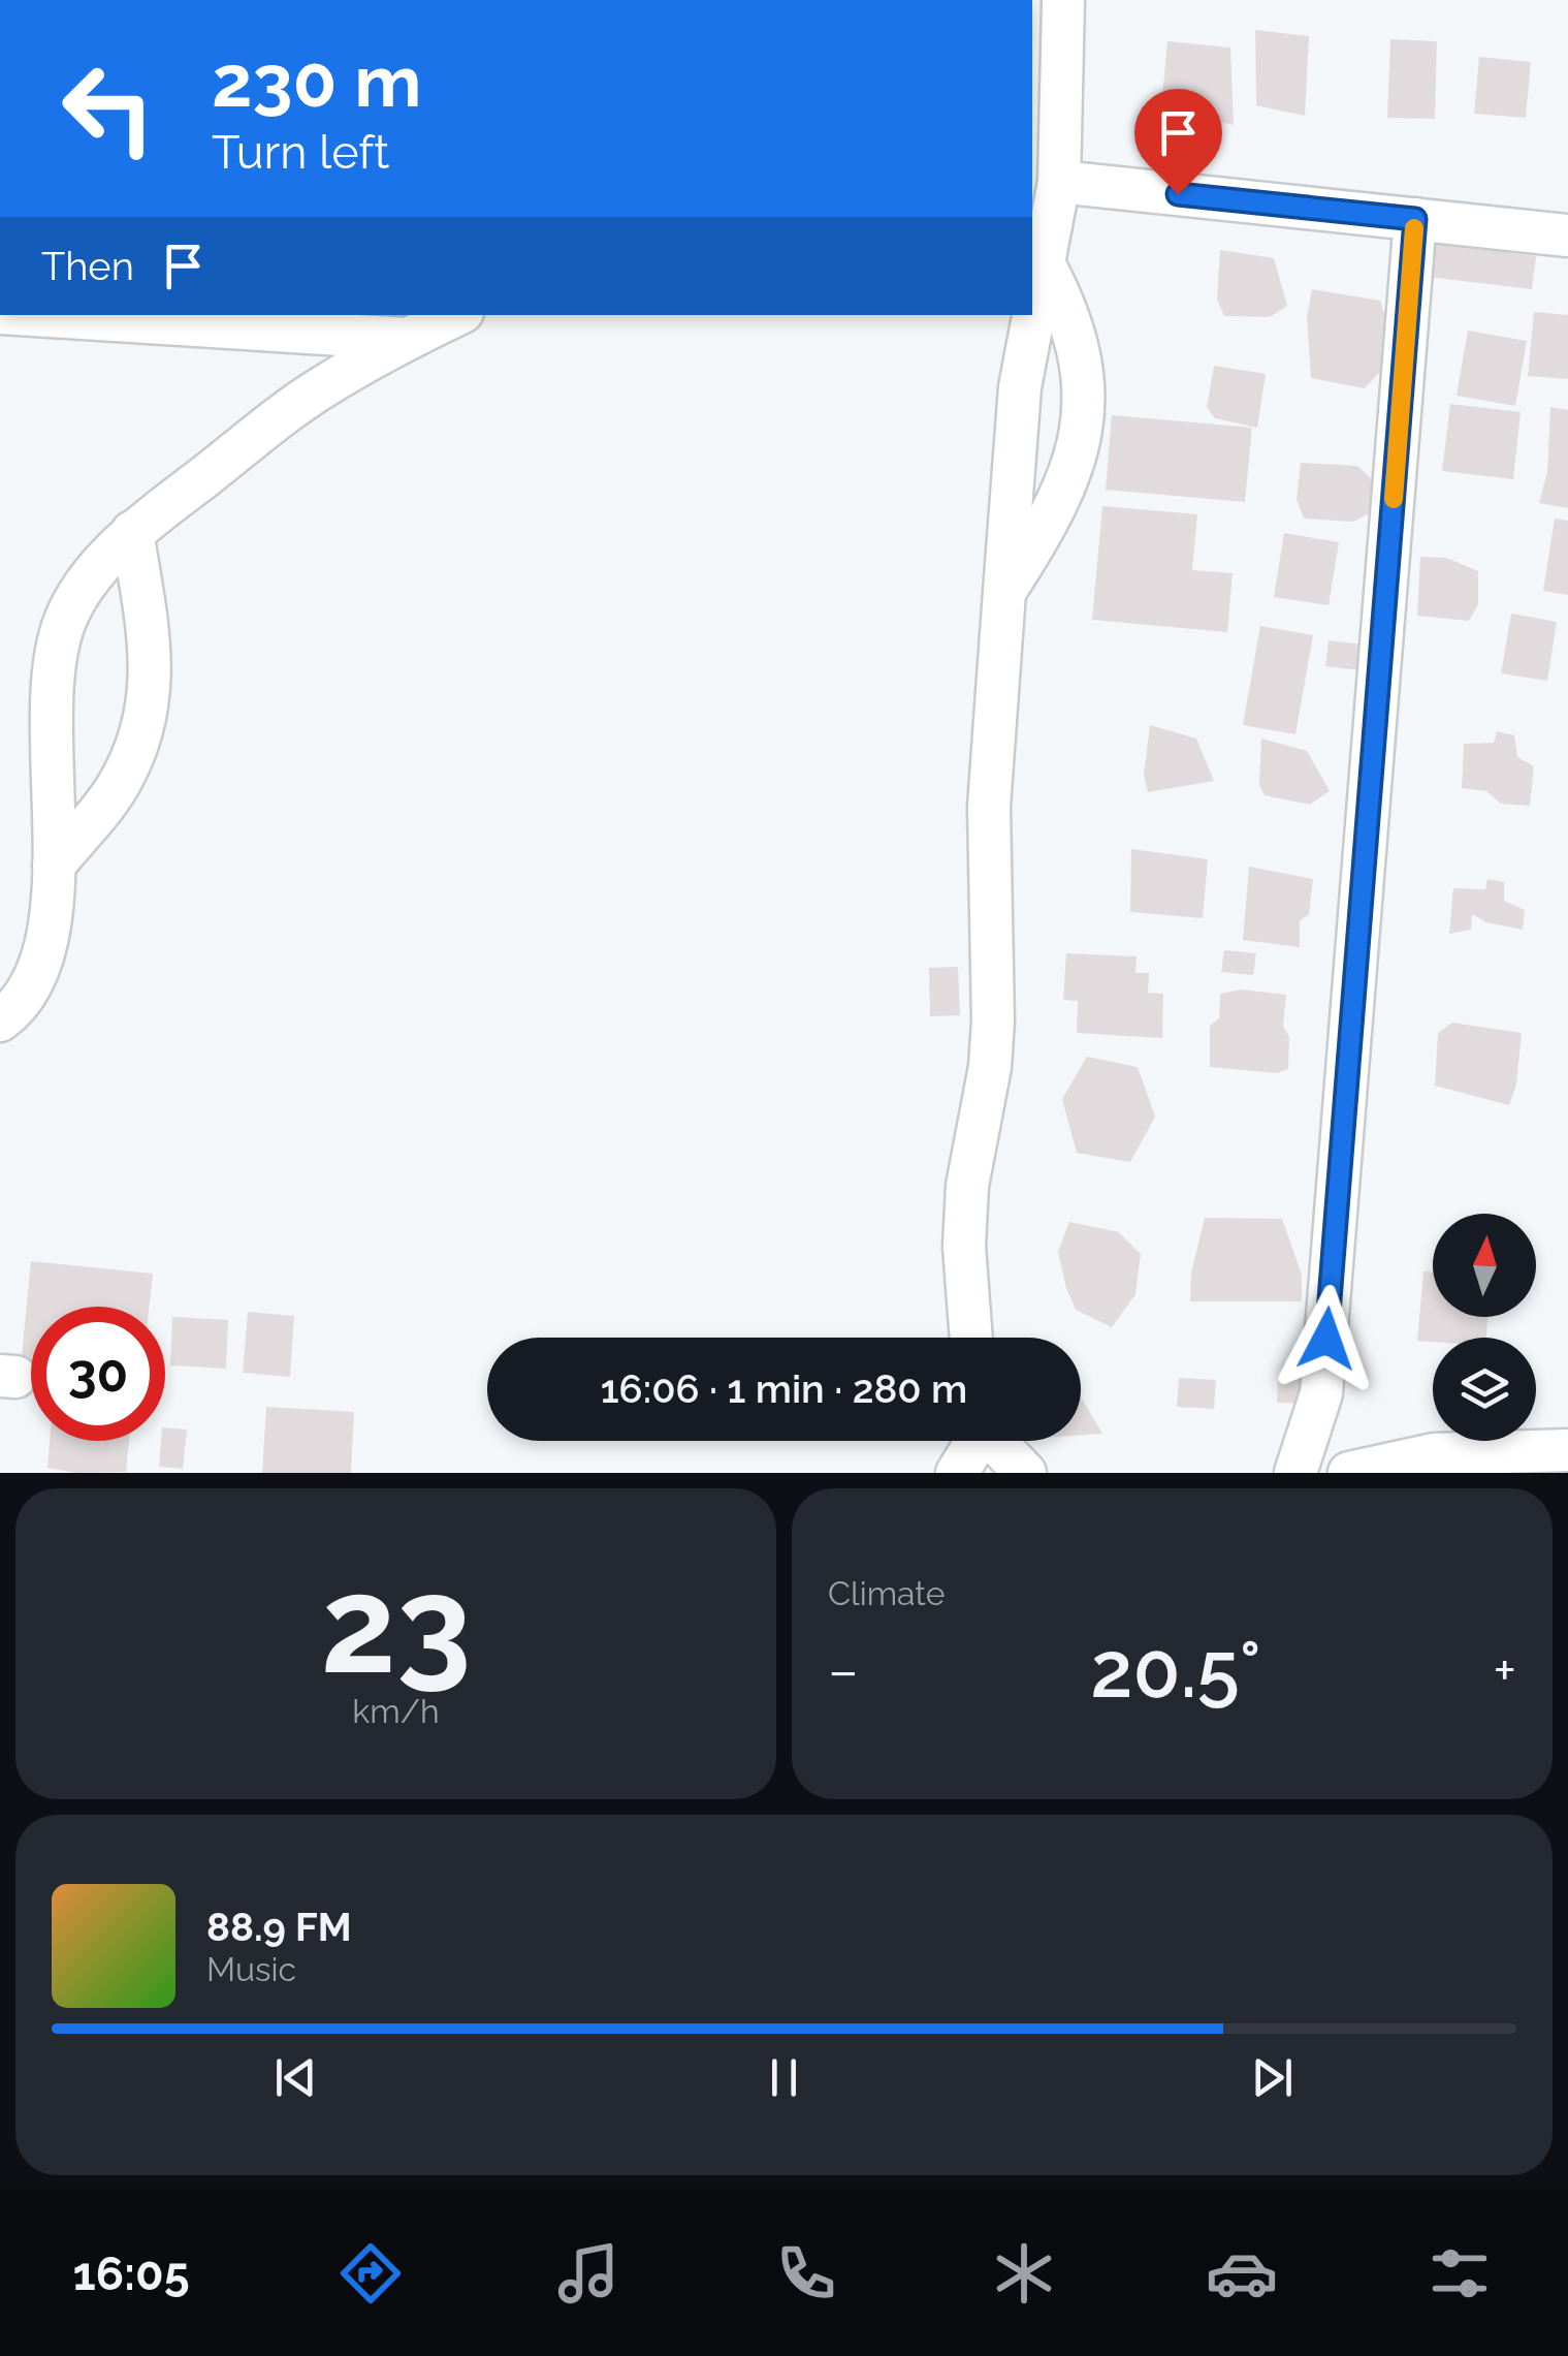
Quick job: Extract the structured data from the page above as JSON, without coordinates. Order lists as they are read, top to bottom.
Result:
{
  "north": "top",
  "page": {
    "turn": ["230 m", "Turn left"],
    "then": "Then",
    "limit": "30",
    "trip": "16:06 · 1 min · 280 m",
    "tile": [
      ["23", "km/h"],
      "Climate"
    ],
    "heat": ["−", "20.5°", "+"],
    "song": ["88.9 FM", "Music"],
    "tabs": "16:05"
  }
}
